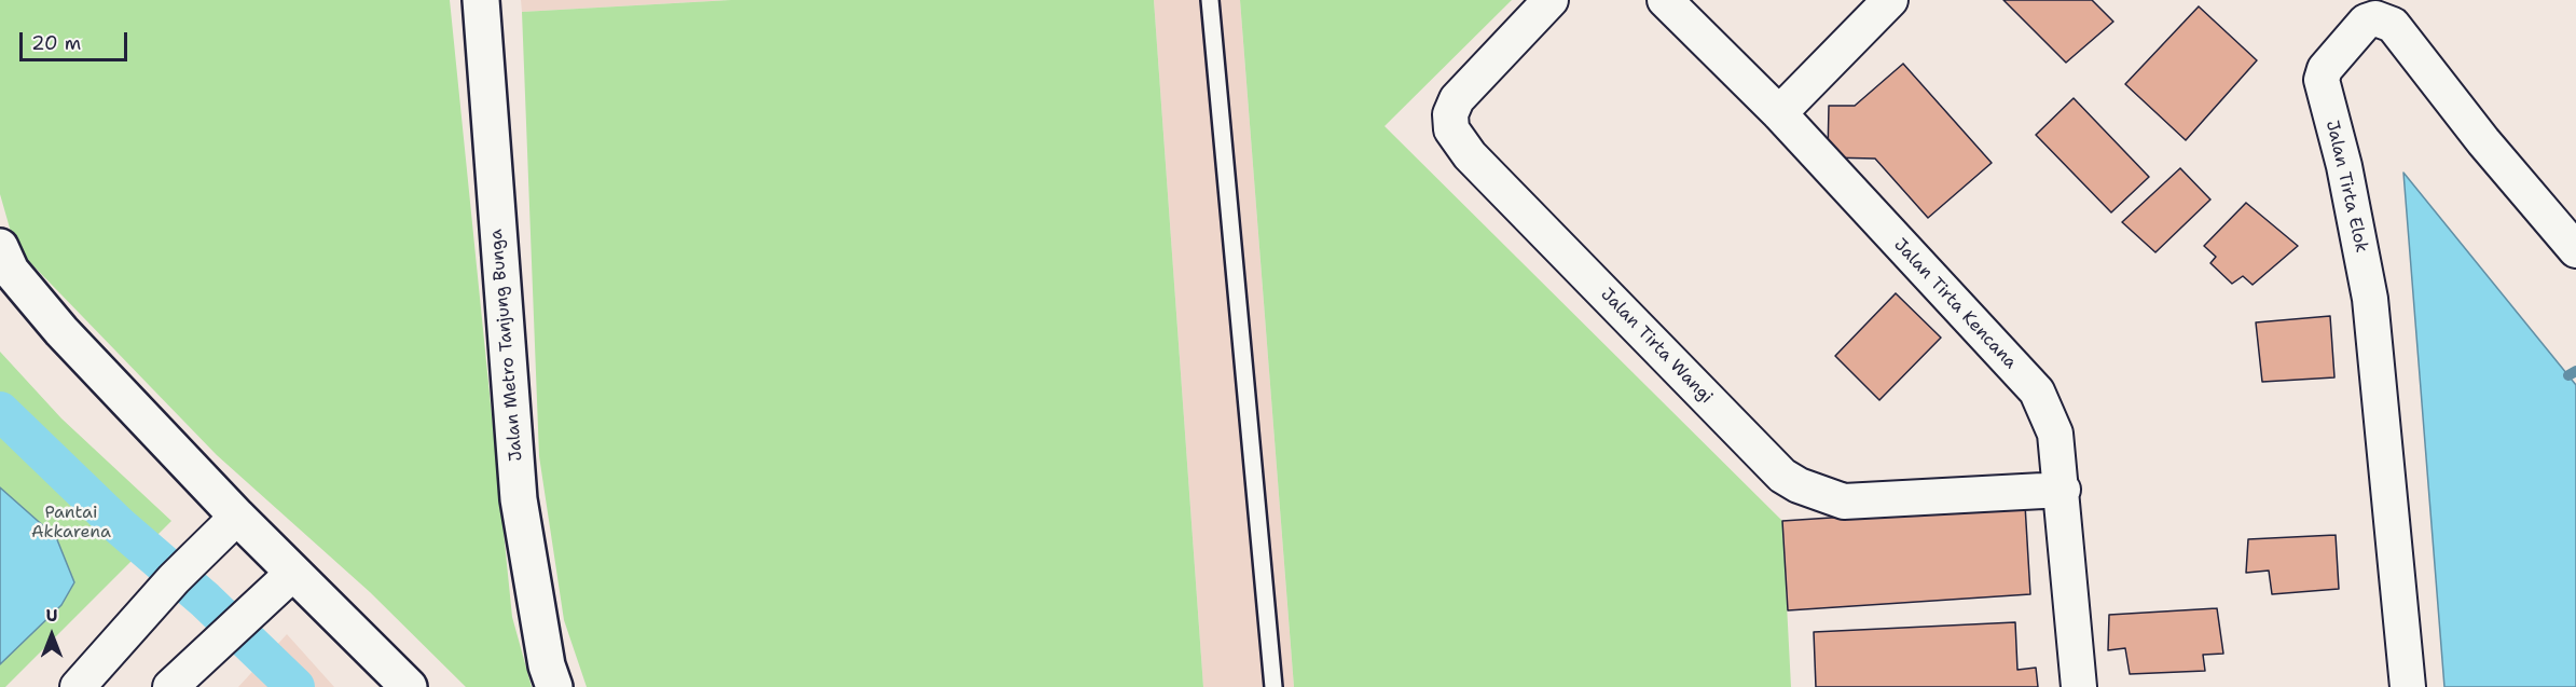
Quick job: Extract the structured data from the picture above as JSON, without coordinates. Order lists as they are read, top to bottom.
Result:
{
  "streets": {
    "main road": ["Jalan Metro Tanjung Bunga"],
    "street": ["Jalan Tirta Elok", "Jalan Tirta Kencana", "Jalan Tirta Wangi"]
  },
  "crossings": [
    ["Jalan Tirta Kencana", "Jalan Tirta Wangi"]
  ],
  "parks": ["Pantai Akkarena"],
  "scale_bar": "20 m",
  "north": "top"
}
